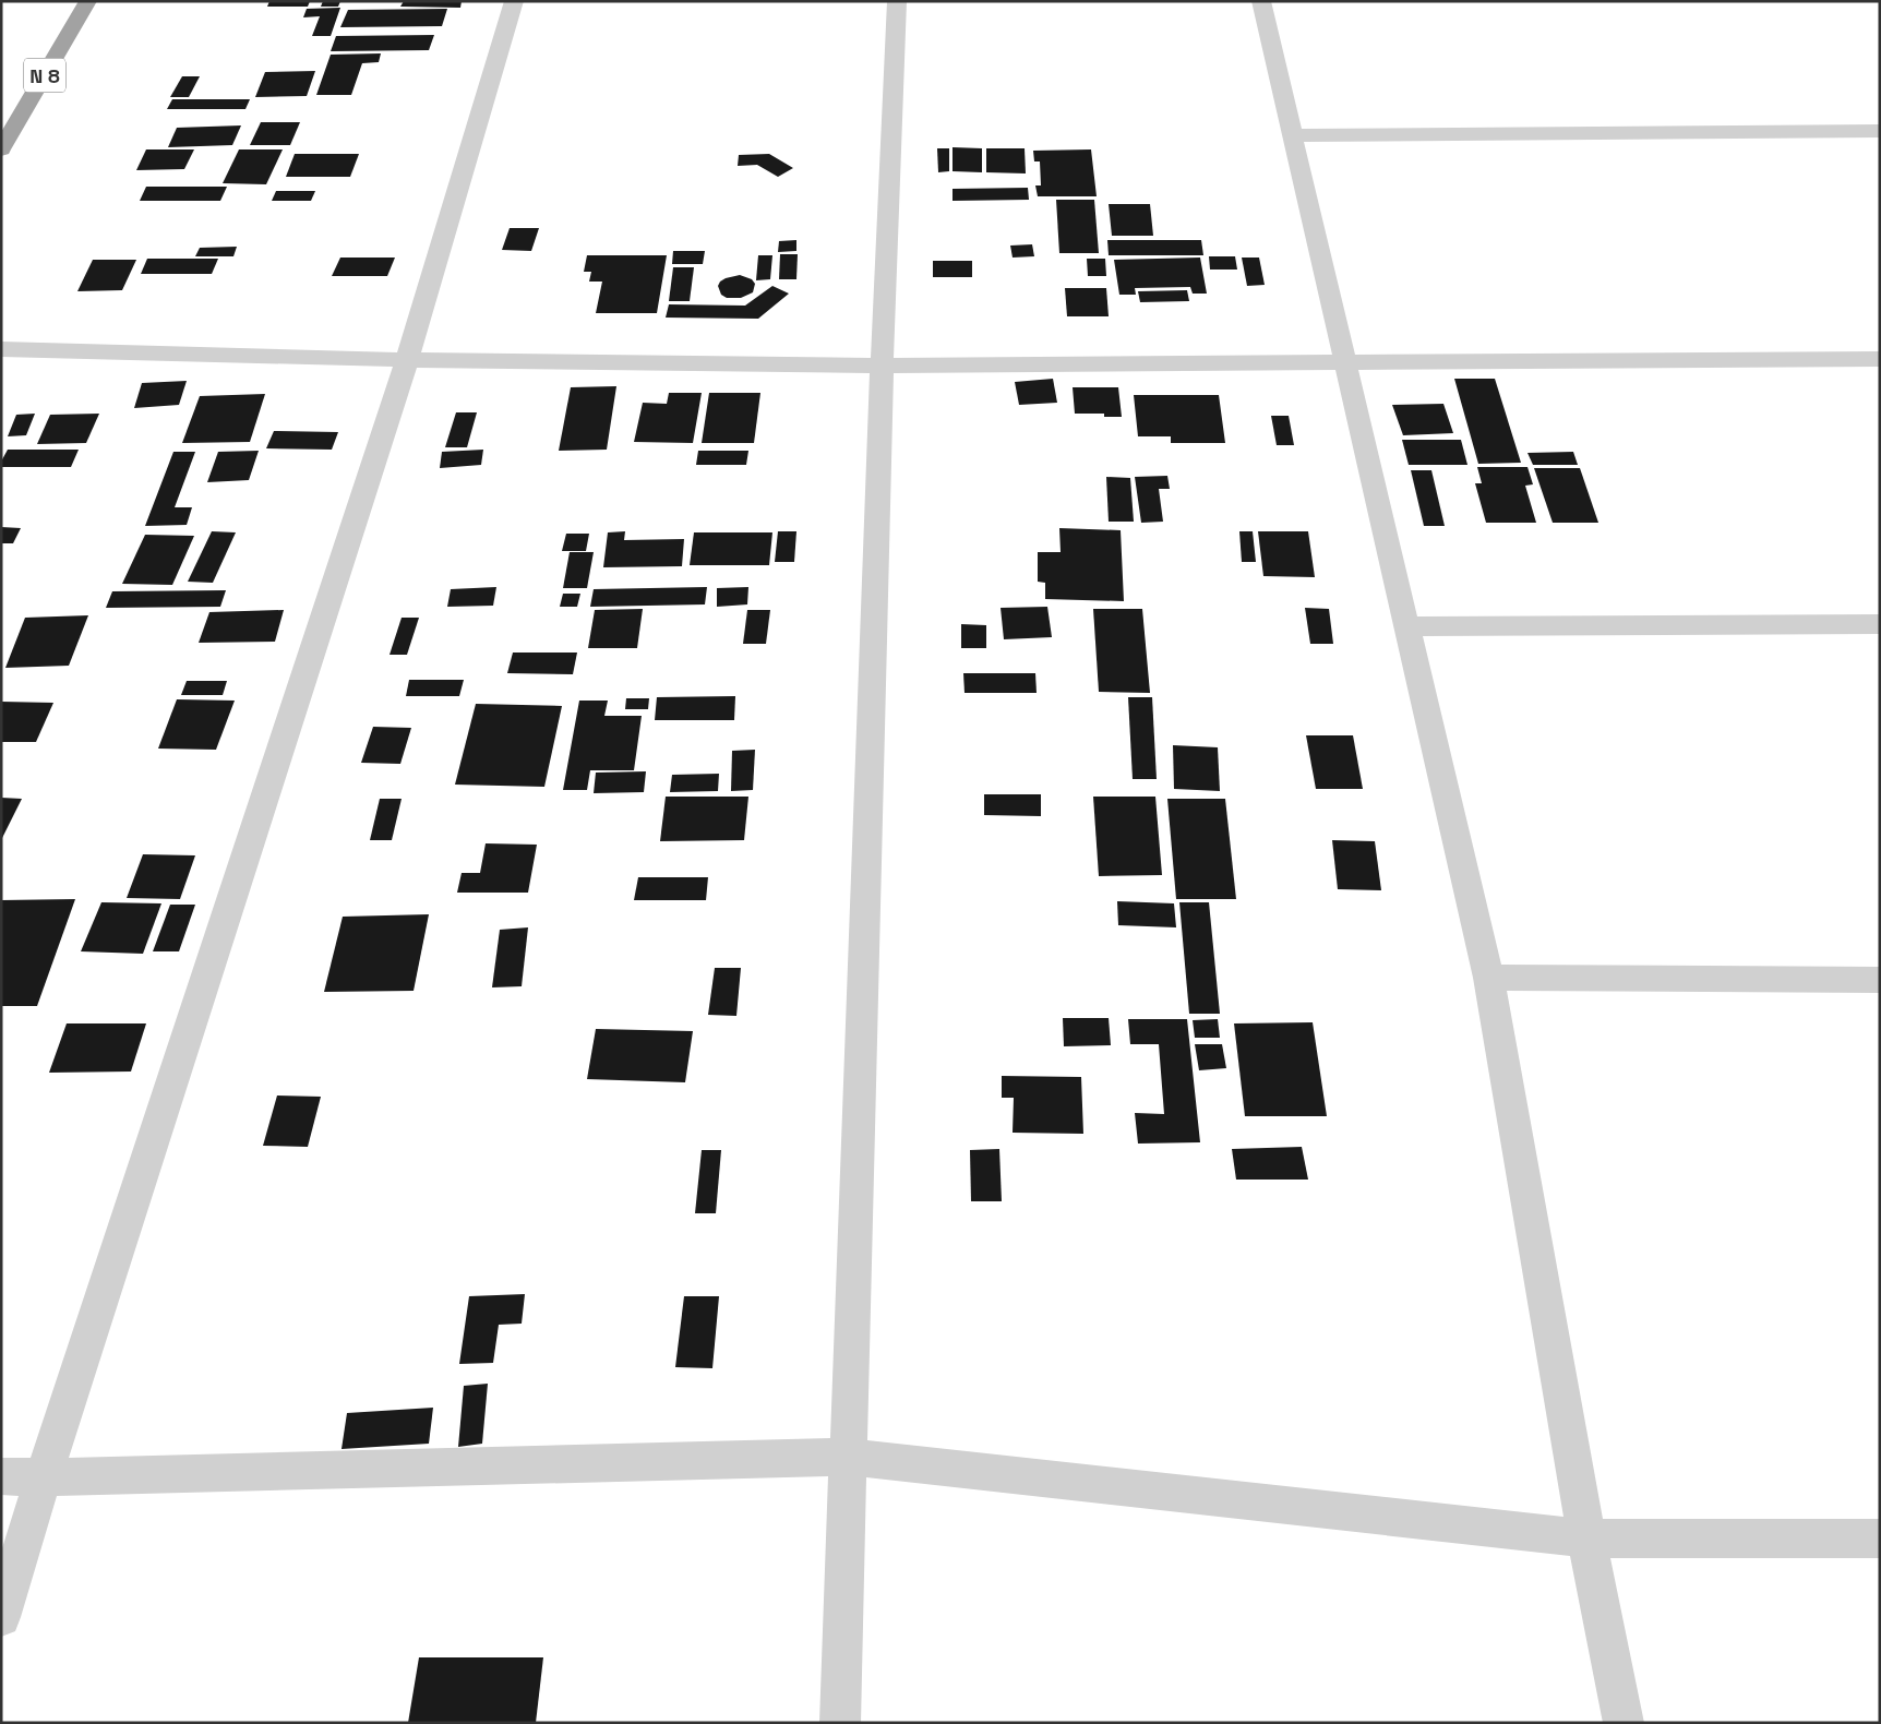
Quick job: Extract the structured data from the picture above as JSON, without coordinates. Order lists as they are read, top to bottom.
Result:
{
  "streets": {
    "highway": ["N 8"]
  }
}
